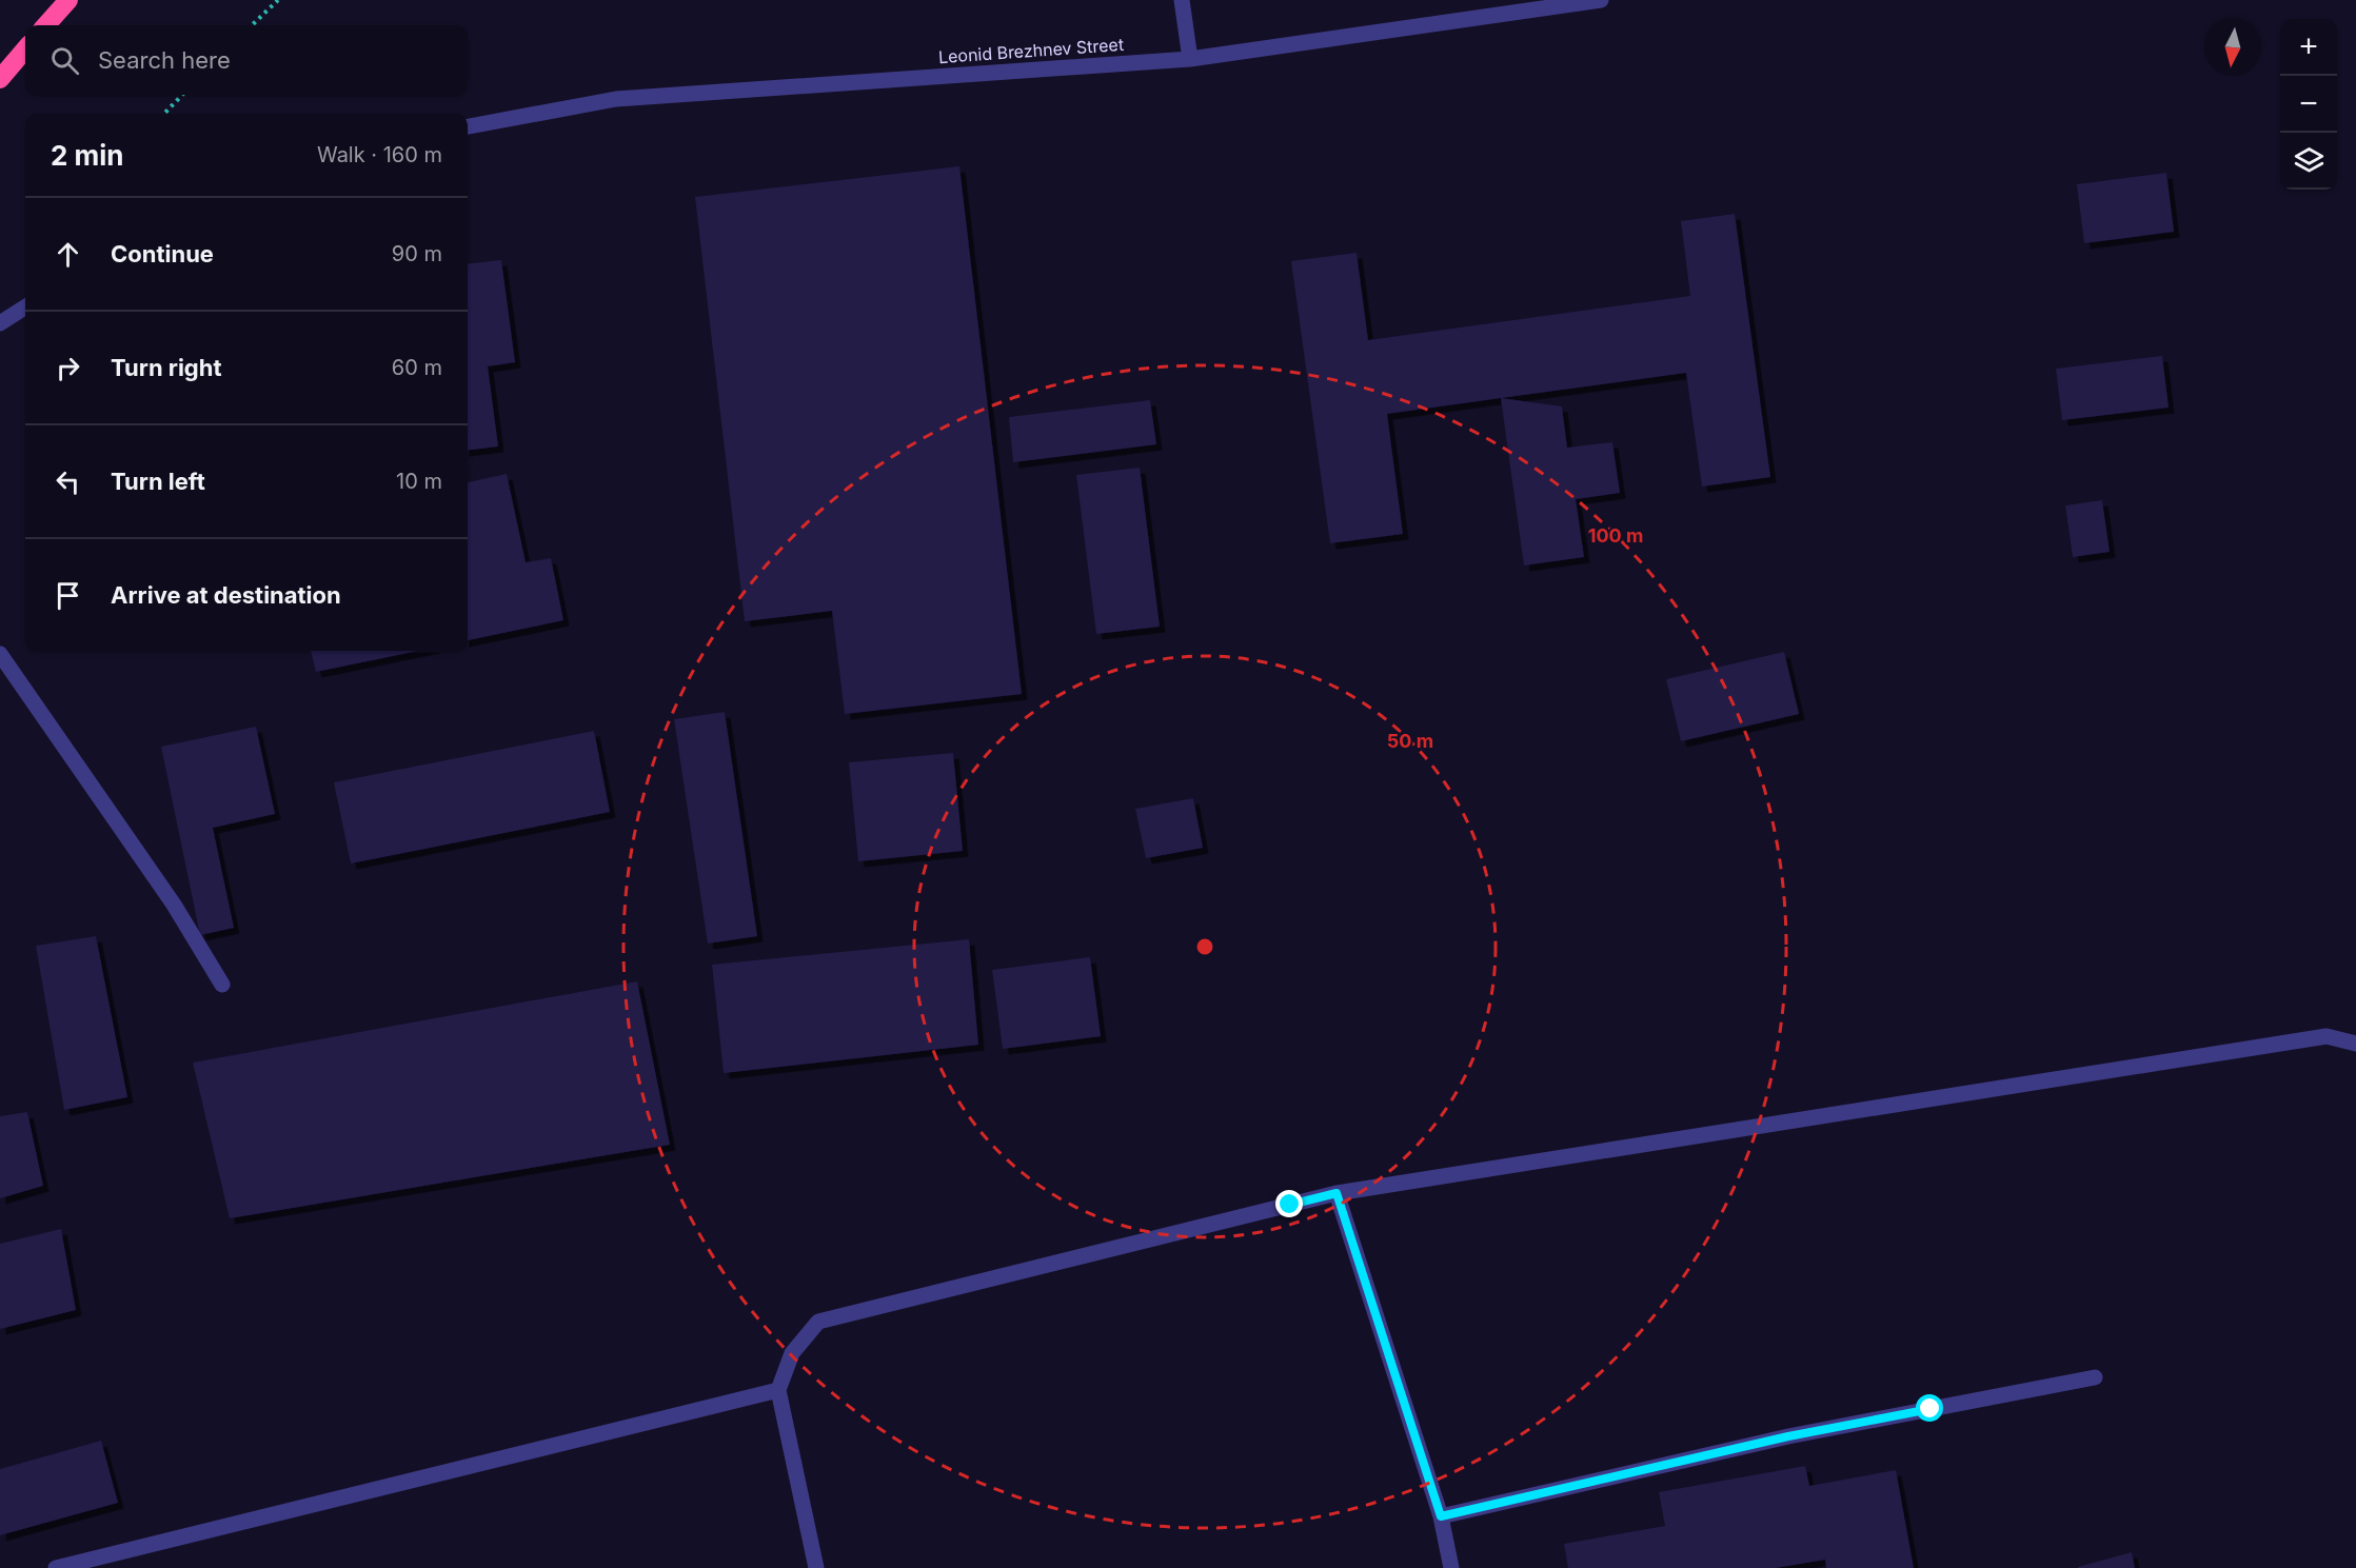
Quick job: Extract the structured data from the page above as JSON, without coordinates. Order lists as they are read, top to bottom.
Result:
{
  "streets": {
    "street": ["Leonid Brezhnev Street"]
  },
  "north": "bottom",
  "page": {
    "map_buttons": ["+", "−"],
    "search": "Search here",
    "heading": ["2 min", "Walk · 160 m"],
    "list": [
      ["Continue", "90 m"],
      ["Turn right", "60 m"],
      ["Turn left", "10 m"],
      "Arrive at destination"
    ]
  },
  "rings": ["100 m", "50 m"]
}
